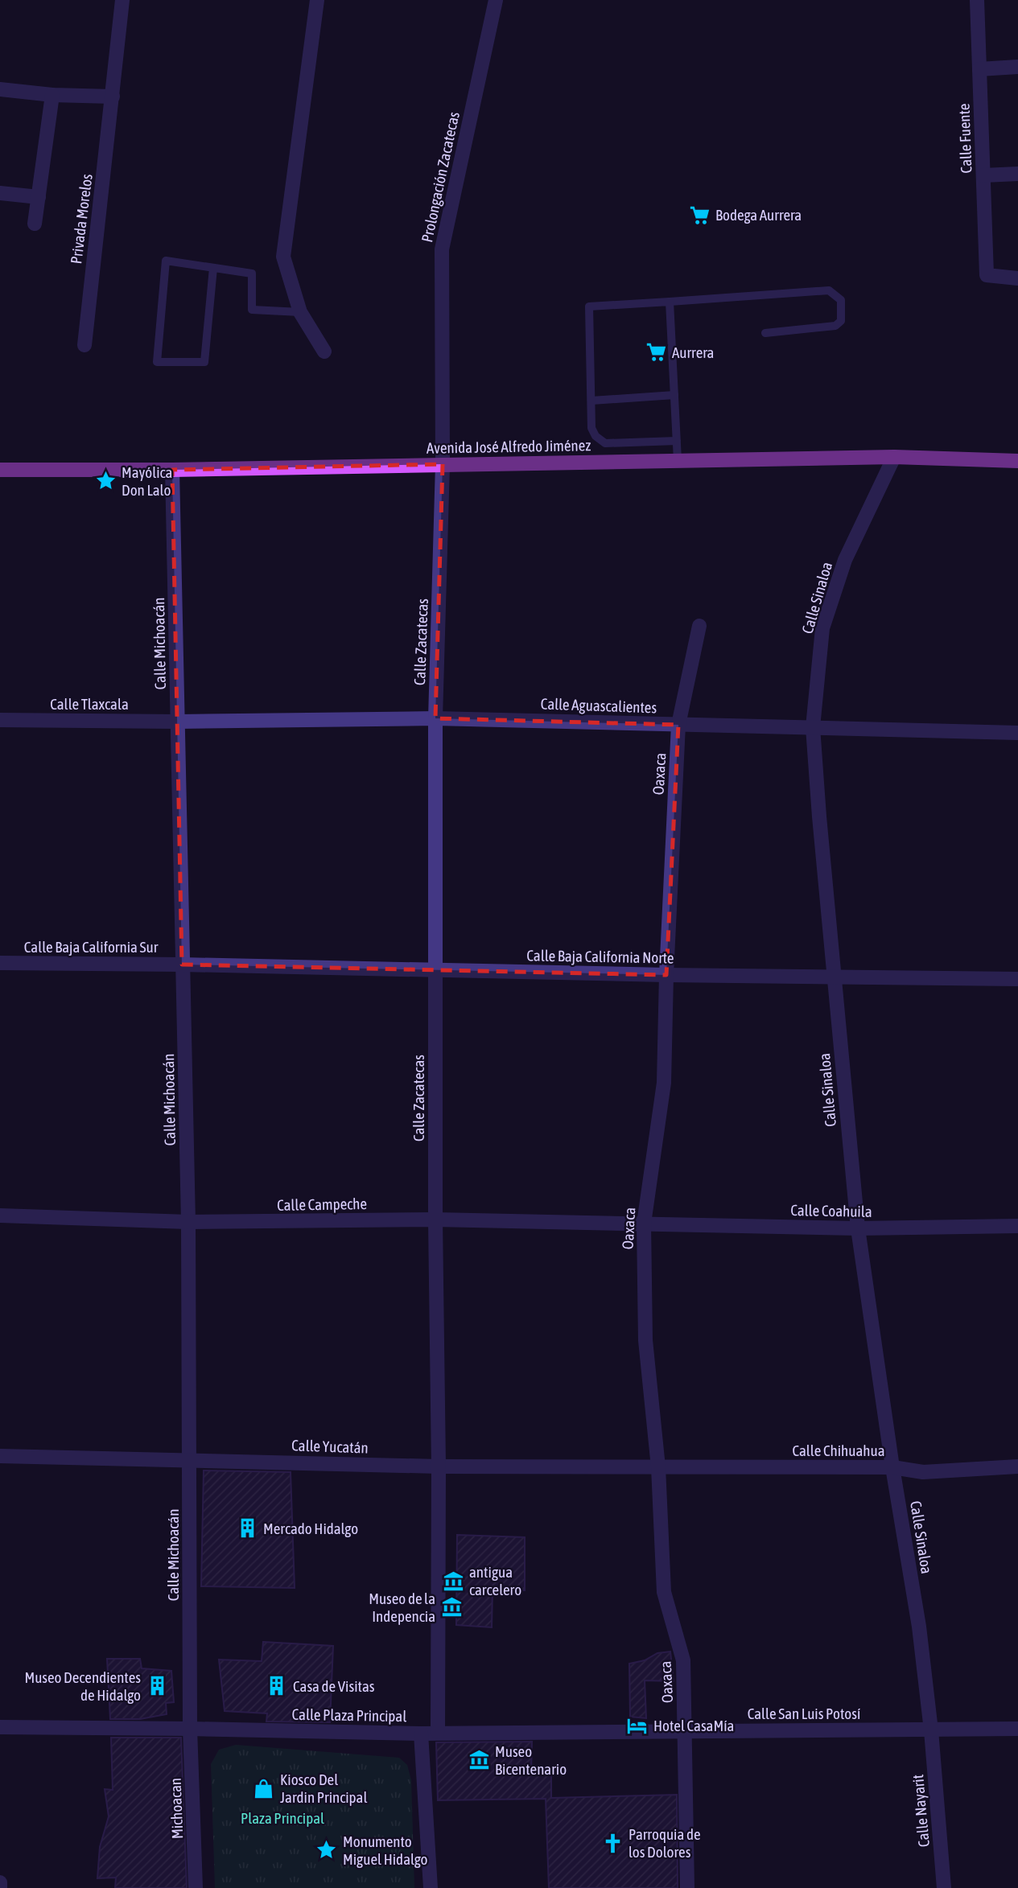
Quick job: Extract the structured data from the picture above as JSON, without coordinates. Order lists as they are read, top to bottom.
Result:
{
  "streets": {
    "main road": ["Avenida José Alfredo Jiménez"],
    "street": [
      "Calle Fuente",
      "Prolongación Zacatecas",
      "Privada Morelos",
      "Calle Sinaloa",
      "Calle Zacatecas",
      "Calle Michoacán",
      "Calle Tlaxcala",
      "Calle Aguascalientes",
      "Oaxaca",
      "Calle Baja California Sur",
      "Calle Baja California Norte",
      "Calle Campeche",
      "Calle Coahuila",
      "Calle Yucatán",
      "Calle Chihuahua",
      "Calle San Luis Potosí",
      "Calle Plaza Principal",
      "Michoacan",
      "Calle Nayarit"
    ]
  },
  "crossings": [
    ["Prolongación Zacatecas", "Avenida José Alfredo Jiménez"],
    ["Prolongación Zacatecas", "Calle Zacatecas"],
    ["Avenida José Alfredo Jiménez", "Calle Sinaloa"],
    ["Avenida José Alfredo Jiménez", "Calle Zacatecas"],
    ["Avenida José Alfredo Jiménez", "Calle Michoacán"],
    ["Calle Sinaloa", "Calle Aguascalientes"],
    ["Calle Sinaloa", "Calle Baja California Norte"],
    ["Calle Sinaloa", "Calle Coahuila"],
    ["Calle Sinaloa", "Calle Chihuahua"],
    ["Calle Sinaloa", "Calle San Luis Potosí"],
    ["Calle Sinaloa", "Calle Nayarit"],
    ["Calle Zacatecas", "Calle Aguascalientes"],
    ["Calle Zacatecas", "Calle Baja California Norte"],
    ["Calle Zacatecas", "Calle Campeche"],
    ["Calle Zacatecas", "Calle Yucatán"],
    ["Calle Zacatecas", "Calle San Luis Potosí"],
    ["Calle Michoacán", "Calle Tlaxcala"],
    ["Calle Michoacán", "Calle Aguascalientes"],
    ["Calle Michoacán", "Calle Baja California Sur"],
    ["Calle Michoacán", "Calle Baja California Norte"],
    ["Calle Michoacán", "Calle Campeche"],
    ["Calle Michoacán", "Calle Yucatán"],
    ["Calle Michoacán", "Calle Plaza Principal"],
    ["Calle Michoacán", "Michoacan"],
    ["Calle Tlaxcala", "Calle Aguascalientes"],
    ["Calle Aguascalientes", "Oaxaca"],
    ["Oaxaca", "Calle Baja California Norte"],
    ["Oaxaca", "Calle Campeche"],
    ["Oaxaca", "Calle Coahuila"],
    ["Oaxaca", "Calle Yucatán"],
    ["Oaxaca", "Calle Chihuahua"],
    ["Oaxaca", "Calle San Luis Potosí"],
    ["Calle Baja California Sur", "Calle Baja California Norte"],
    ["Calle Campeche", "Calle Coahuila"],
    ["Calle Yucatán", "Calle Chihuahua"],
    ["Calle San Luis Potosí", "Calle Plaza Principal"],
    ["Calle San Luis Potosí", "Calle Nayarit"],
    ["Calle Plaza Principal", "Michoacan"]
  ],
  "parks": ["Plaza Principal"],
  "places": {
    "supermarket": ["Bodega Aurrera", "Aurrera"],
    "place": ["Mayólica Don Lalo", "Monumento Miguel Hidalgo"],
    "building": ["Mercado Hidalgo", "Museo Decendientes de Hidalgo", "Casa de Visitas"],
    "museum": ["antigua carcelero", "Museo de la Indepencia", "Museo Bicentenario"],
    "hotel": ["Hotel CasaMía"],
    "shop": ["Kiosco Del Jardin Principal"],
    "church": ["Parroquia de los Dolores"]
  }
}
